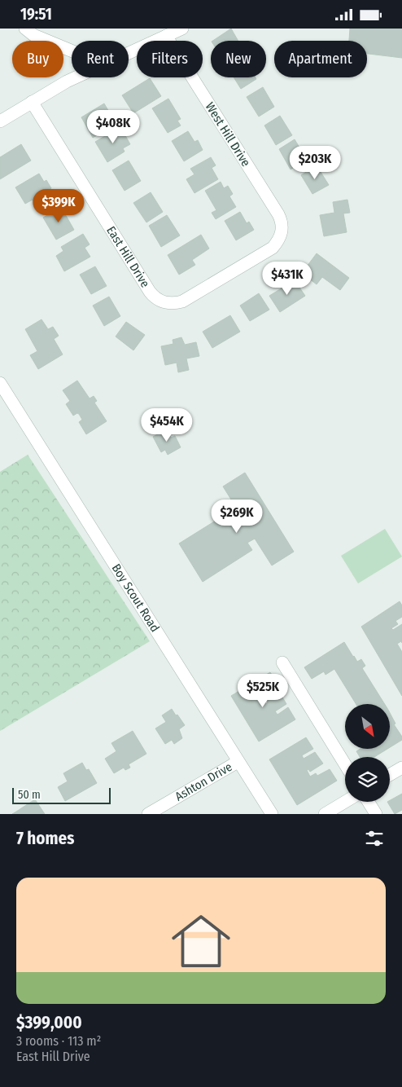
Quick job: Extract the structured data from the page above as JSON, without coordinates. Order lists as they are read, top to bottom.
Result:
{
  "streets": {
    "street": [
      "West Hill Drive",
      "East Hill Drive",
      "Boy Scout Road",
      "Ashton Drive"
    ]
  },
  "crossings": [
    ["West Hill Drive", "East Hill Drive"],
    ["Boy Scout Road", "Ashton Drive"]
  ],
  "scale_bar": "50 m",
  "north": "bottom right",
  "page": {
    "status": "19:51",
    "chip": [
      "Buy",
      "Rent",
      "Filters",
      "New",
      "Apartment"
    ],
    "price": [
      "$408K",
      "$203K",
      "$399K",
      "$431K",
      "$454K",
      "$269K",
      "$525K"
    ],
    "scale": "50 m",
    "heading": "7 homes",
    "list": [
      {
        "name": "$399,000",
        "note": "3 rooms · 113 m² · East Hill Drive"
      }
    ]
  }
}
